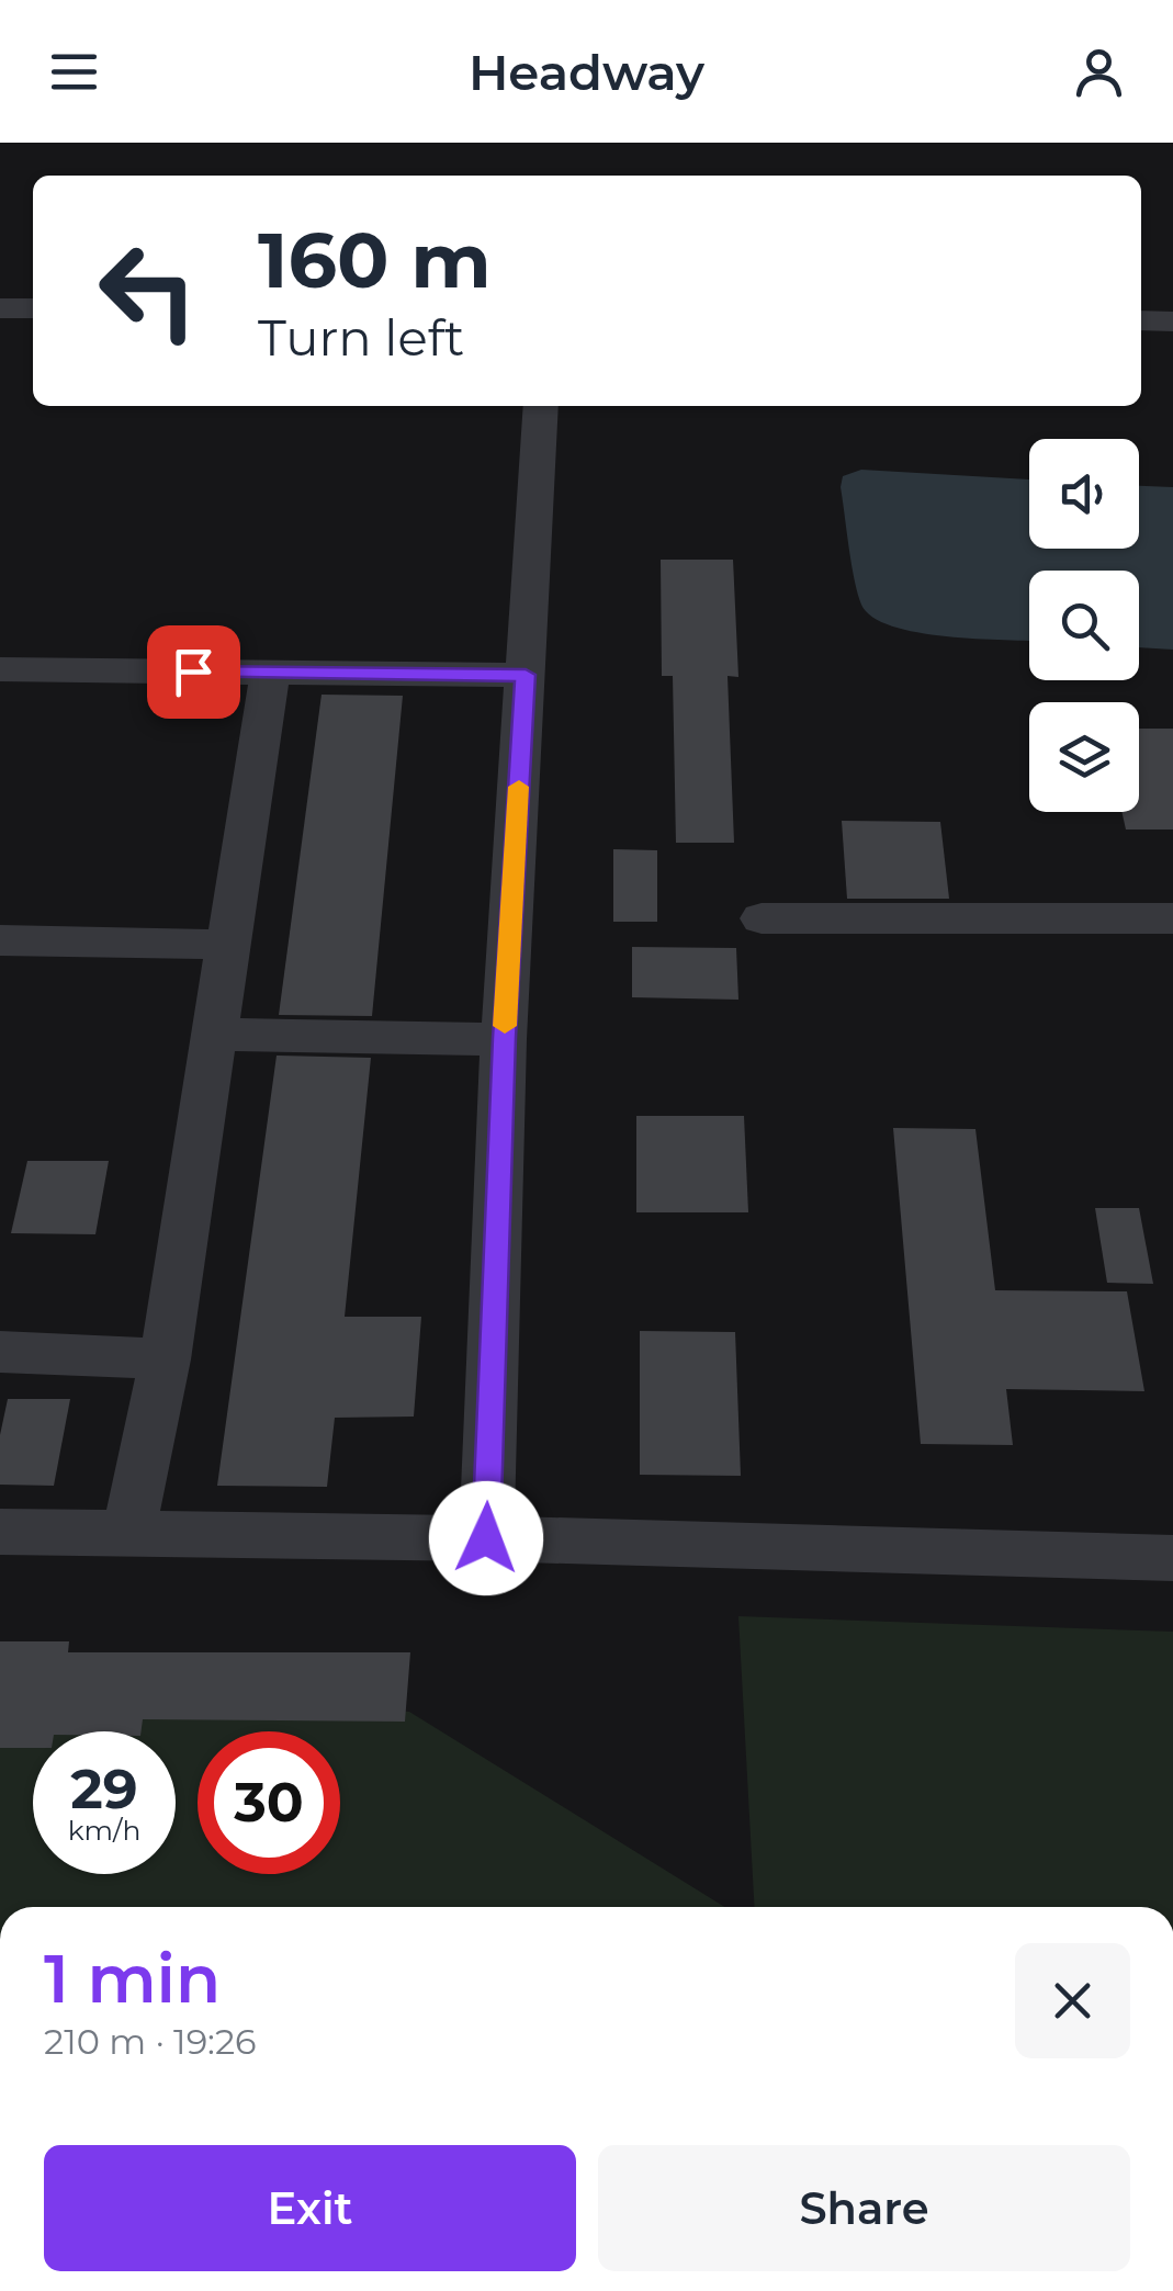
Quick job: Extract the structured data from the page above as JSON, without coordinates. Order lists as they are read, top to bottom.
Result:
{
  "page": {
    "header": "Headway",
    "turn": ["160 m", "Turn left"],
    "speed": "29 km/h",
    "limit": "30",
    "heading": ["1 min", "210 m · 19:26"],
    "buttons": ["Exit", "Share"]
  }
}
